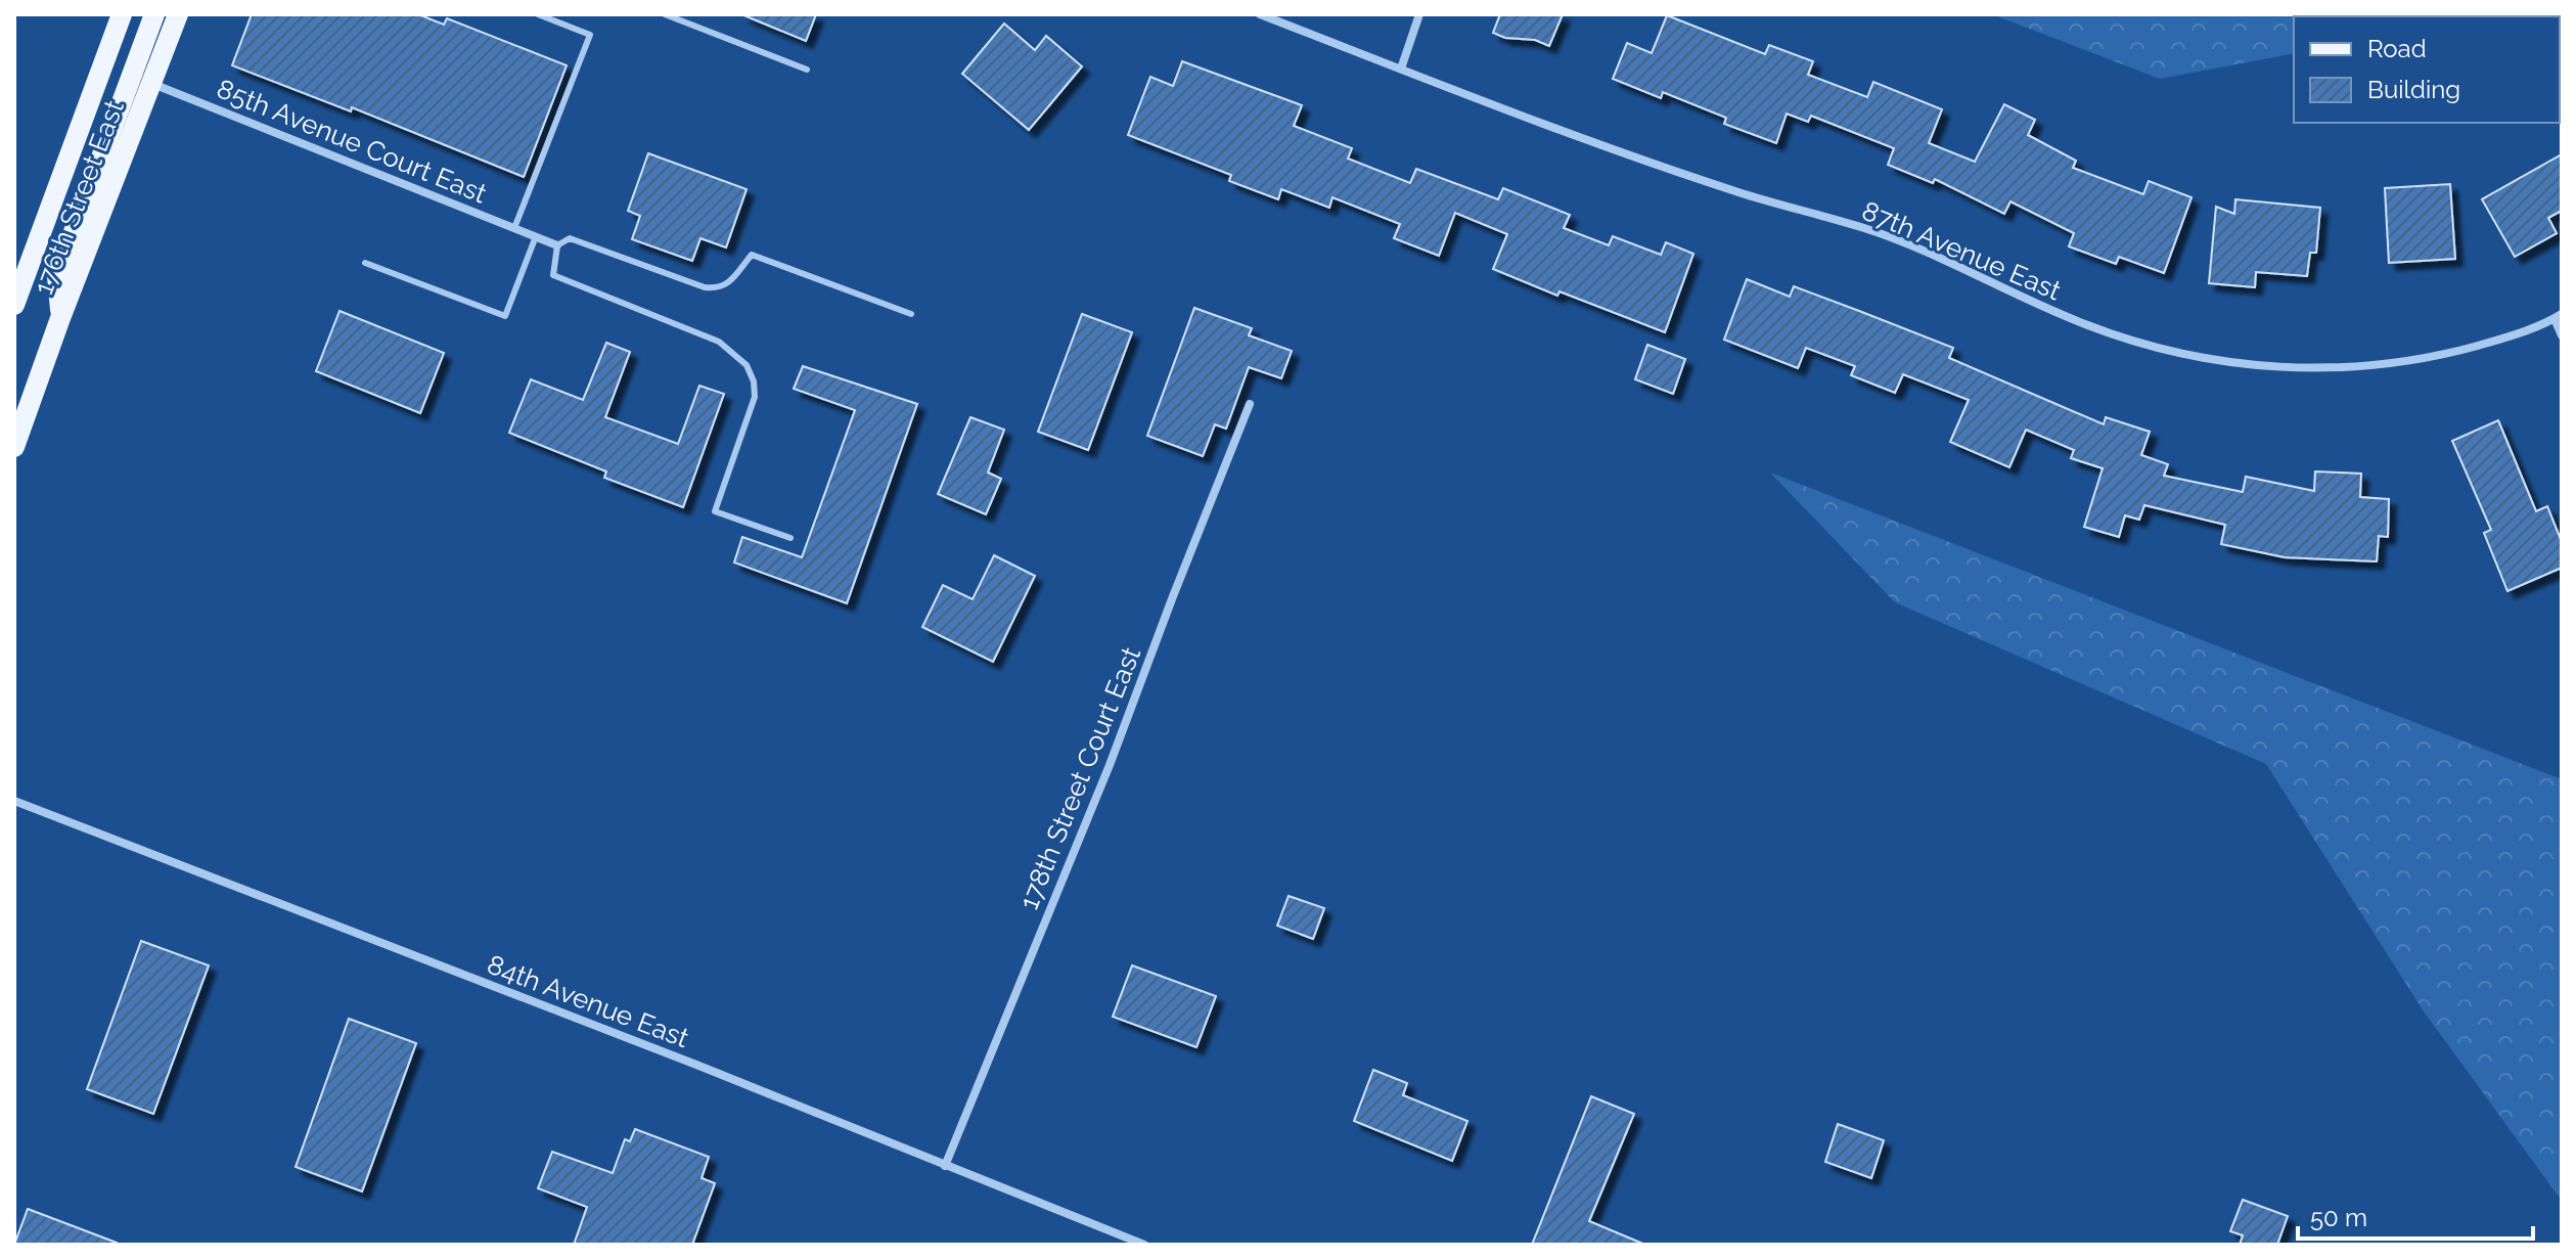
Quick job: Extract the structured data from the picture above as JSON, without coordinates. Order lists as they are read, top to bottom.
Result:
{
  "streets": {
    "main road": ["176th Street East"],
    "street": [
      "85th Avenue Court East",
      "87th Avenue East",
      "178th Street Court East",
      "84th Avenue East"
    ]
  },
  "crossings": [
    ["85th Avenue Court East", "176th Street East"],
    ["178th Street Court East", "84th Avenue East"]
  ],
  "legend": ["Road", "Building"],
  "scale_bar": "50 m"
}
